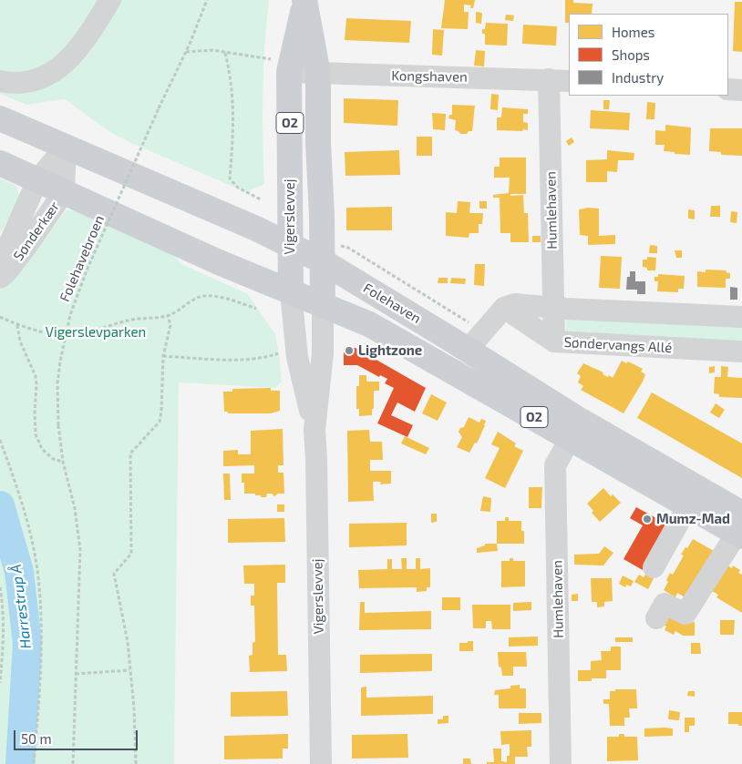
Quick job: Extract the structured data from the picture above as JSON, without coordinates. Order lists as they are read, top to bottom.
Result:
{
  "streets": {
    "main road": ["O2", "Vigerslevvej", "Folehaven"],
    "street": [
      "Kongshaven",
      "Humlehaven",
      "Sønderkær",
      "Søndervangs Allé"
    ],
    "path": ["Folehavebroen"]
  },
  "crossings": [
    ["Kongshaven", "Humlehaven"],
    ["Kongshaven", "Vigerslevvej"],
    ["Humlehaven", "Folehaven"],
    ["Humlehaven", "Søndervangs Allé"],
    ["Vigerslevvej", "Folehaven"],
    ["Sønderkær", "Folehaven"]
  ],
  "water": ["Harrestrup Å"],
  "parks": ["Vigerslevparken"],
  "places": ["Lightzone", "Mumz-Mad"],
  "legend": ["Homes", "Shops", "Industry"],
  "scale_bar": "50 m"
}
